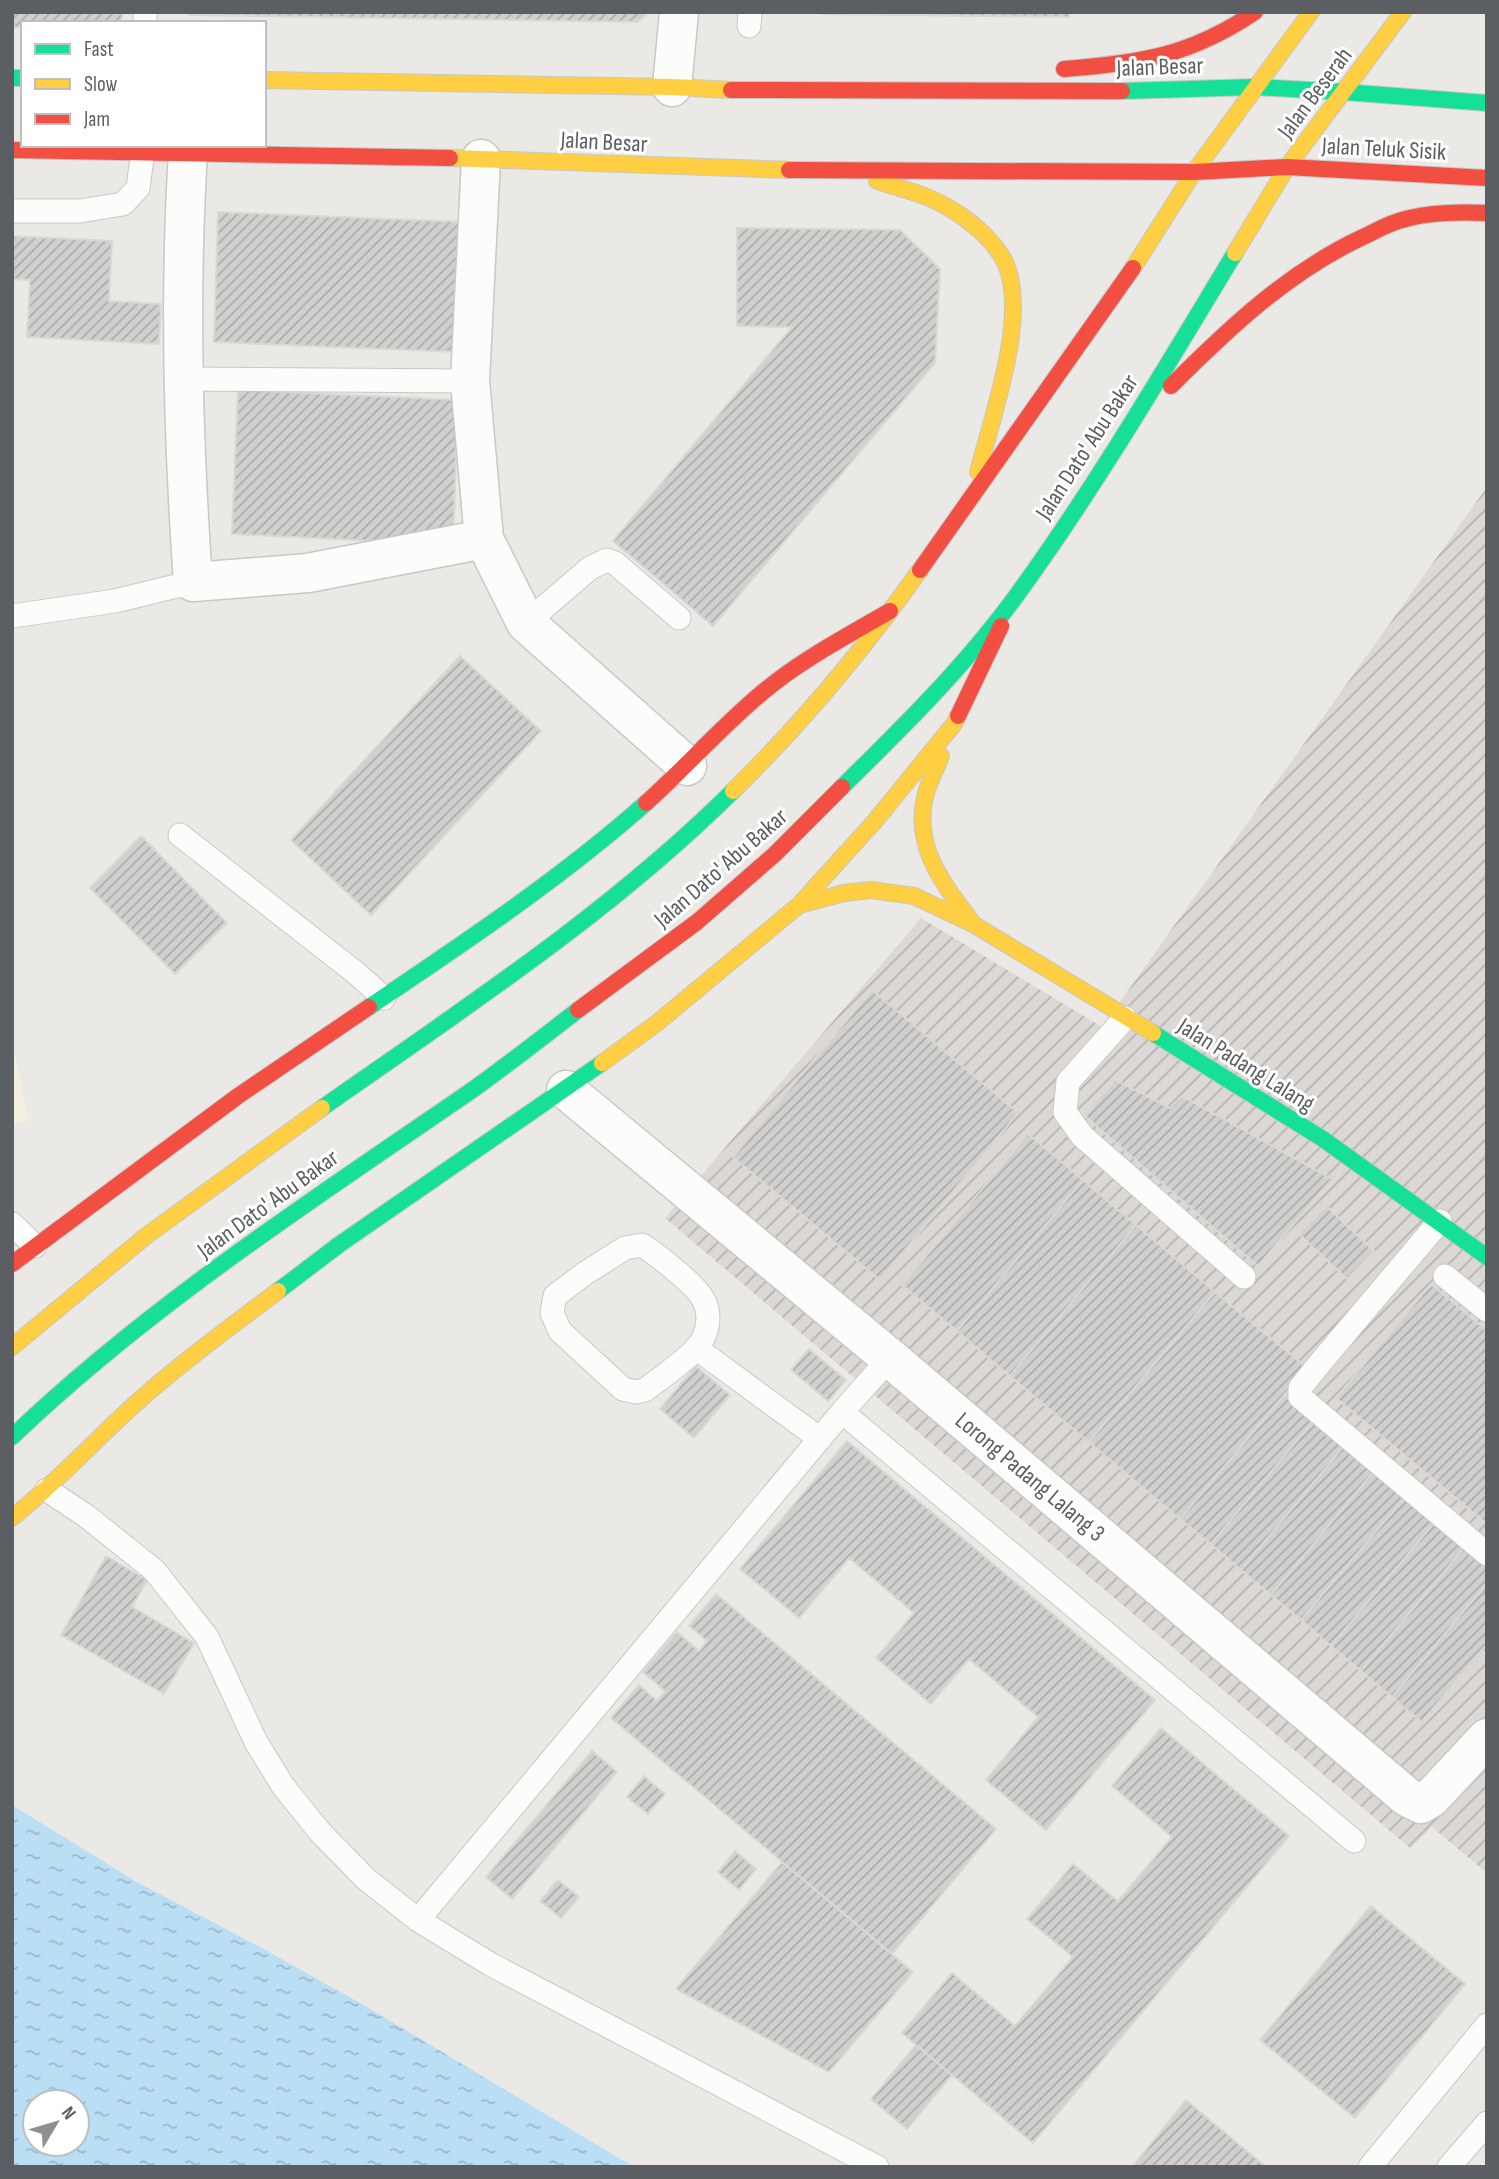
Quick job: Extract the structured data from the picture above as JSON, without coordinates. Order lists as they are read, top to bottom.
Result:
{
  "streets": {
    "main road": [
      "Jalan Besar",
      "Jalan Beserah",
      "Jalan Teluk Sisik",
      "Jalan Dato' Abu Bakar",
      "Jalan Padang Lalang"
    ],
    "street": ["Lorong Padang Lalang 3"]
  },
  "crossings": [
    ["Jalan Besar", "Jalan Beserah"],
    ["Jalan Besar", "Jalan Teluk Sisik"],
    ["Jalan Besar", "Jalan Dato' Abu Bakar"],
    ["Jalan Beserah", "Jalan Teluk Sisik"],
    ["Jalan Beserah", "Jalan Dato' Abu Bakar"],
    ["Jalan Teluk Sisik", "Jalan Dato' Abu Bakar"]
  ],
  "legend": ["Fast", "Slow", "Jam"],
  "north": "top right"
}
